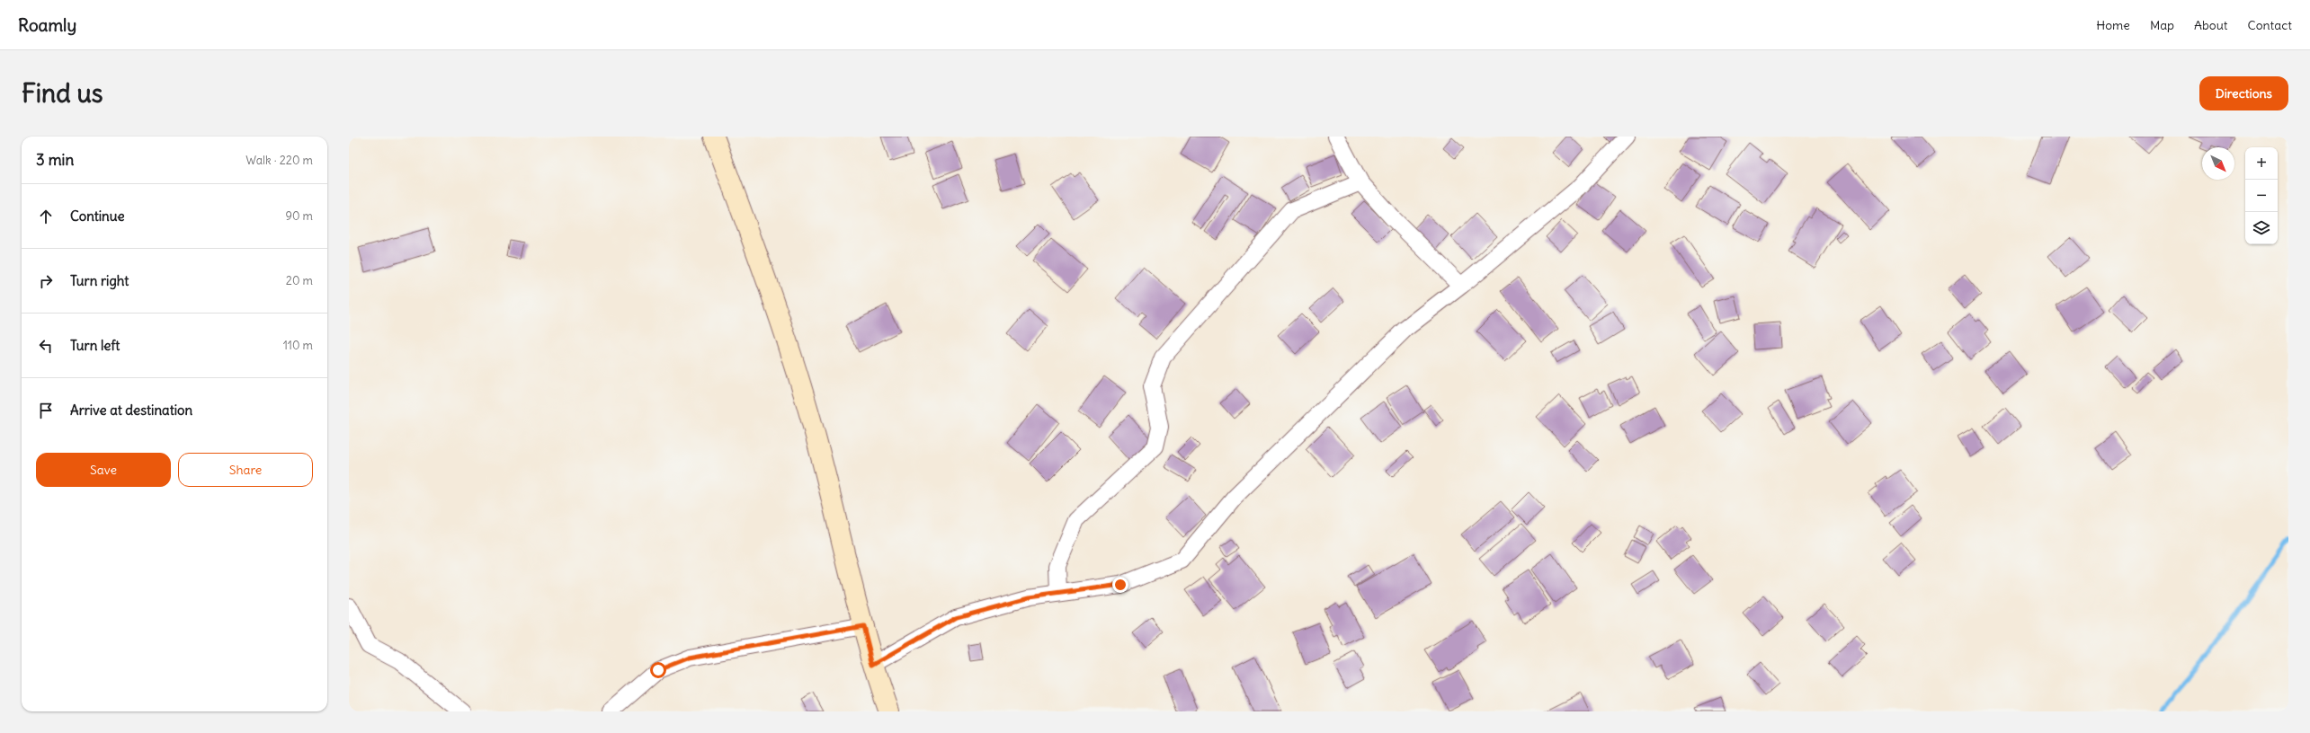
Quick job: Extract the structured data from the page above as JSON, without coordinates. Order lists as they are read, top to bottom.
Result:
{
  "north": "bottom right",
  "page": {
    "header": "Roamly",
    "nav": [
      "Home",
      "Map",
      "About",
      "Contact"
    ],
    "buttons": [
      "Directions",
      ["Save", "Share"]
    ],
    "title": "Find us",
    "heading": ["3 min", "Walk · 220 m"],
    "map_buttons": ["+", "−"],
    "list": [
      ["Continue", "90 m"],
      ["Turn right", "20 m"],
      ["Turn left", "110 m"],
      "Arrive at destination"
    ]
  }
}
